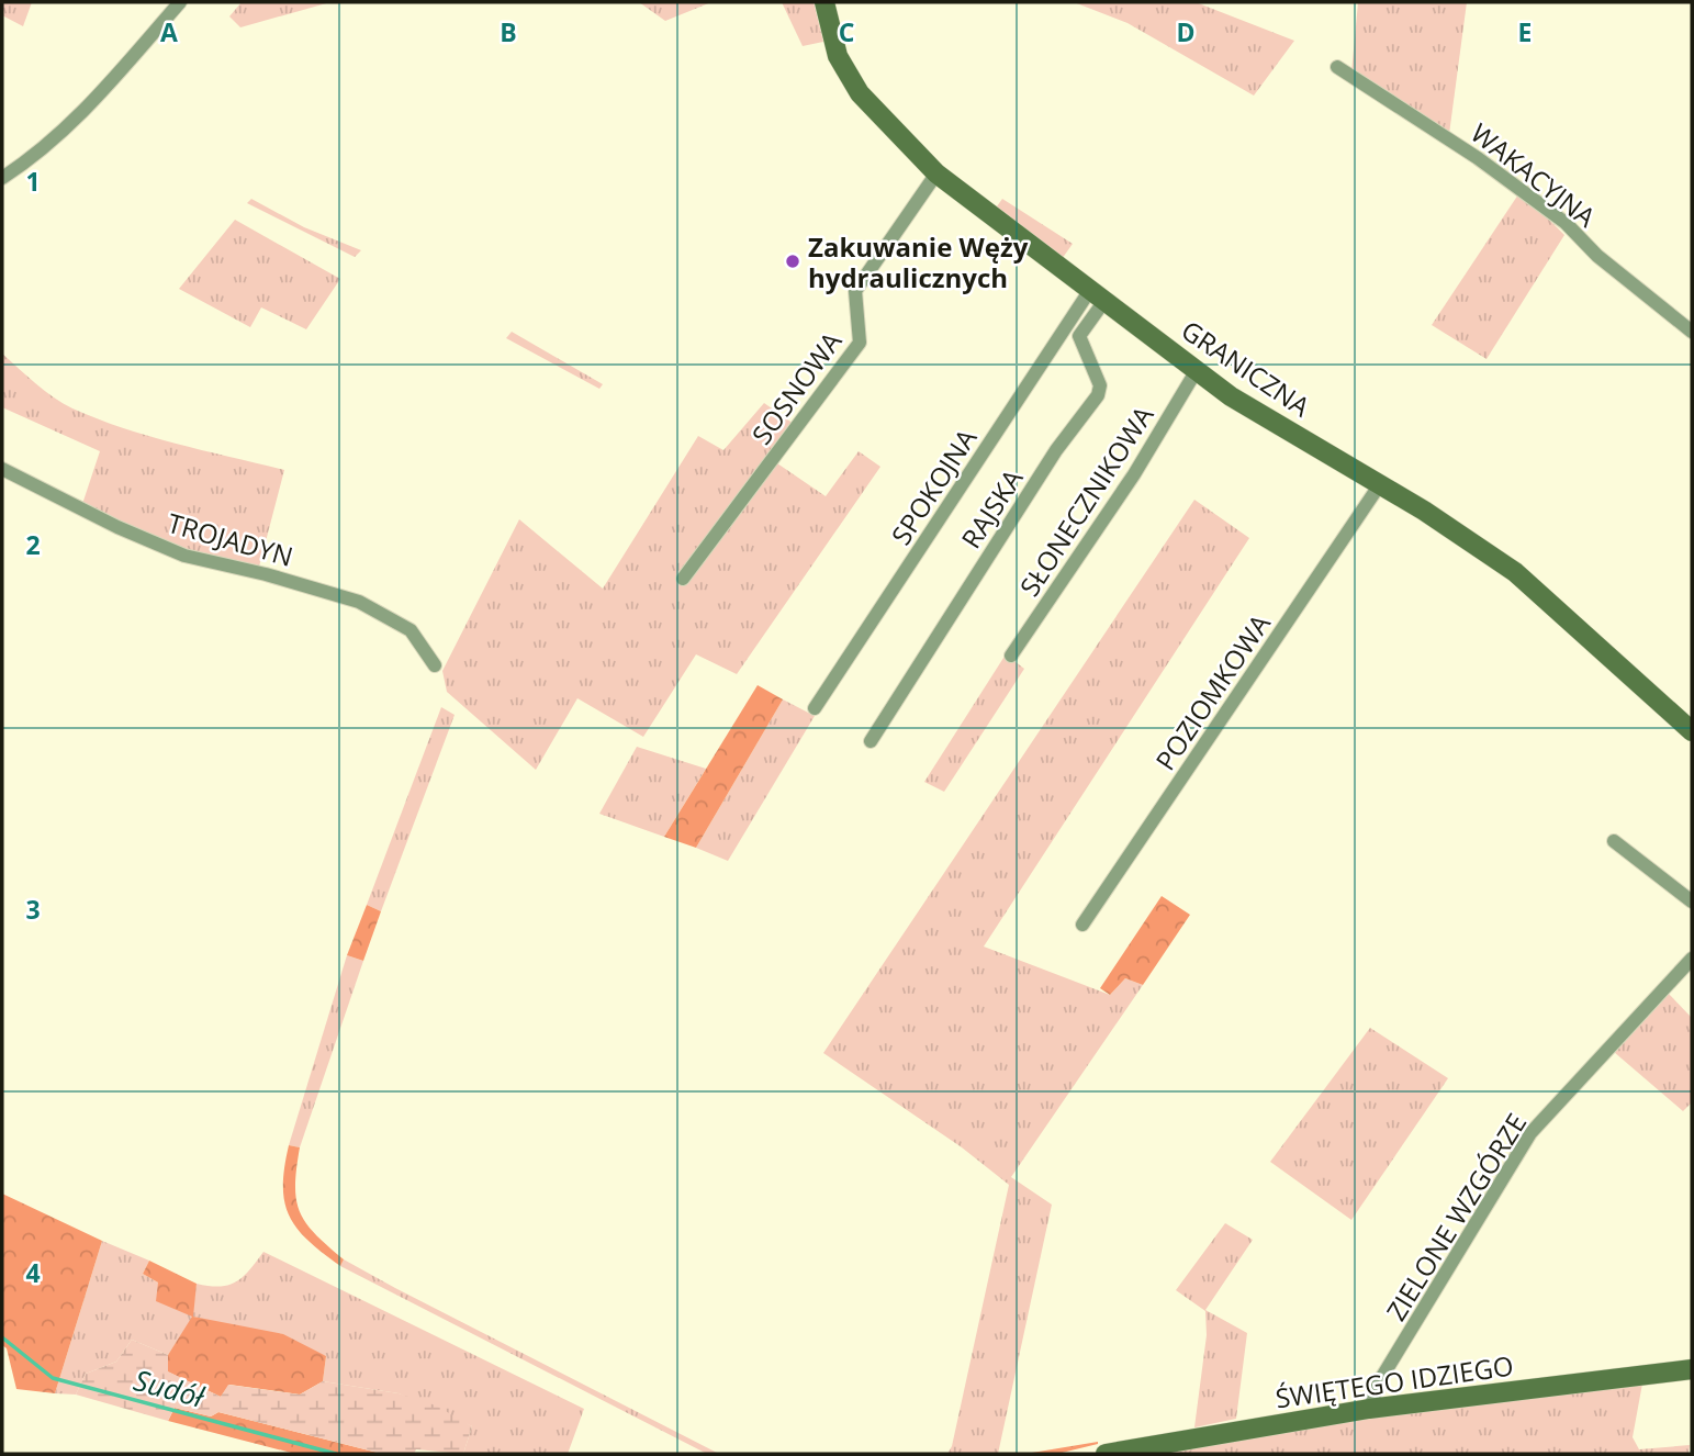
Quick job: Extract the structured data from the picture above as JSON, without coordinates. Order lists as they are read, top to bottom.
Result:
{
  "streets": {
    "street": [
      "WAKACYJNA",
      "GRANICZNA",
      "SOSNOWA",
      "SPOKOJNA",
      "SŁONECZNIKOWA",
      "RAJSKA",
      "TROJADYN",
      "POZIOMKOWA",
      "ZIELONE WZGÓRZE",
      "ŚWIĘTEGO IDZIEGO"
    ]
  },
  "crossings": [
    ["GRANICZNA", "SOSNOWA"],
    ["GRANICZNA", "SPOKOJNA"],
    ["GRANICZNA", "SŁONECZNIKOWA"],
    ["GRANICZNA", "RAJSKA"],
    ["GRANICZNA", "POZIOMKOWA"],
    ["SPOKOJNA", "RAJSKA"],
    ["ZIELONE WZGÓRZE", "ŚWIĘTEGO IDZIEGO"]
  ],
  "water": ["Sudół"],
  "places": ["Zakuwanie Węży hydraulicznych"],
  "grid": {
    "columns": [
      "A",
      "B",
      "C",
      "D",
      "E"
    ],
    "rows": [
      "1",
      "2",
      "3",
      "4"
    ]
  }
}
